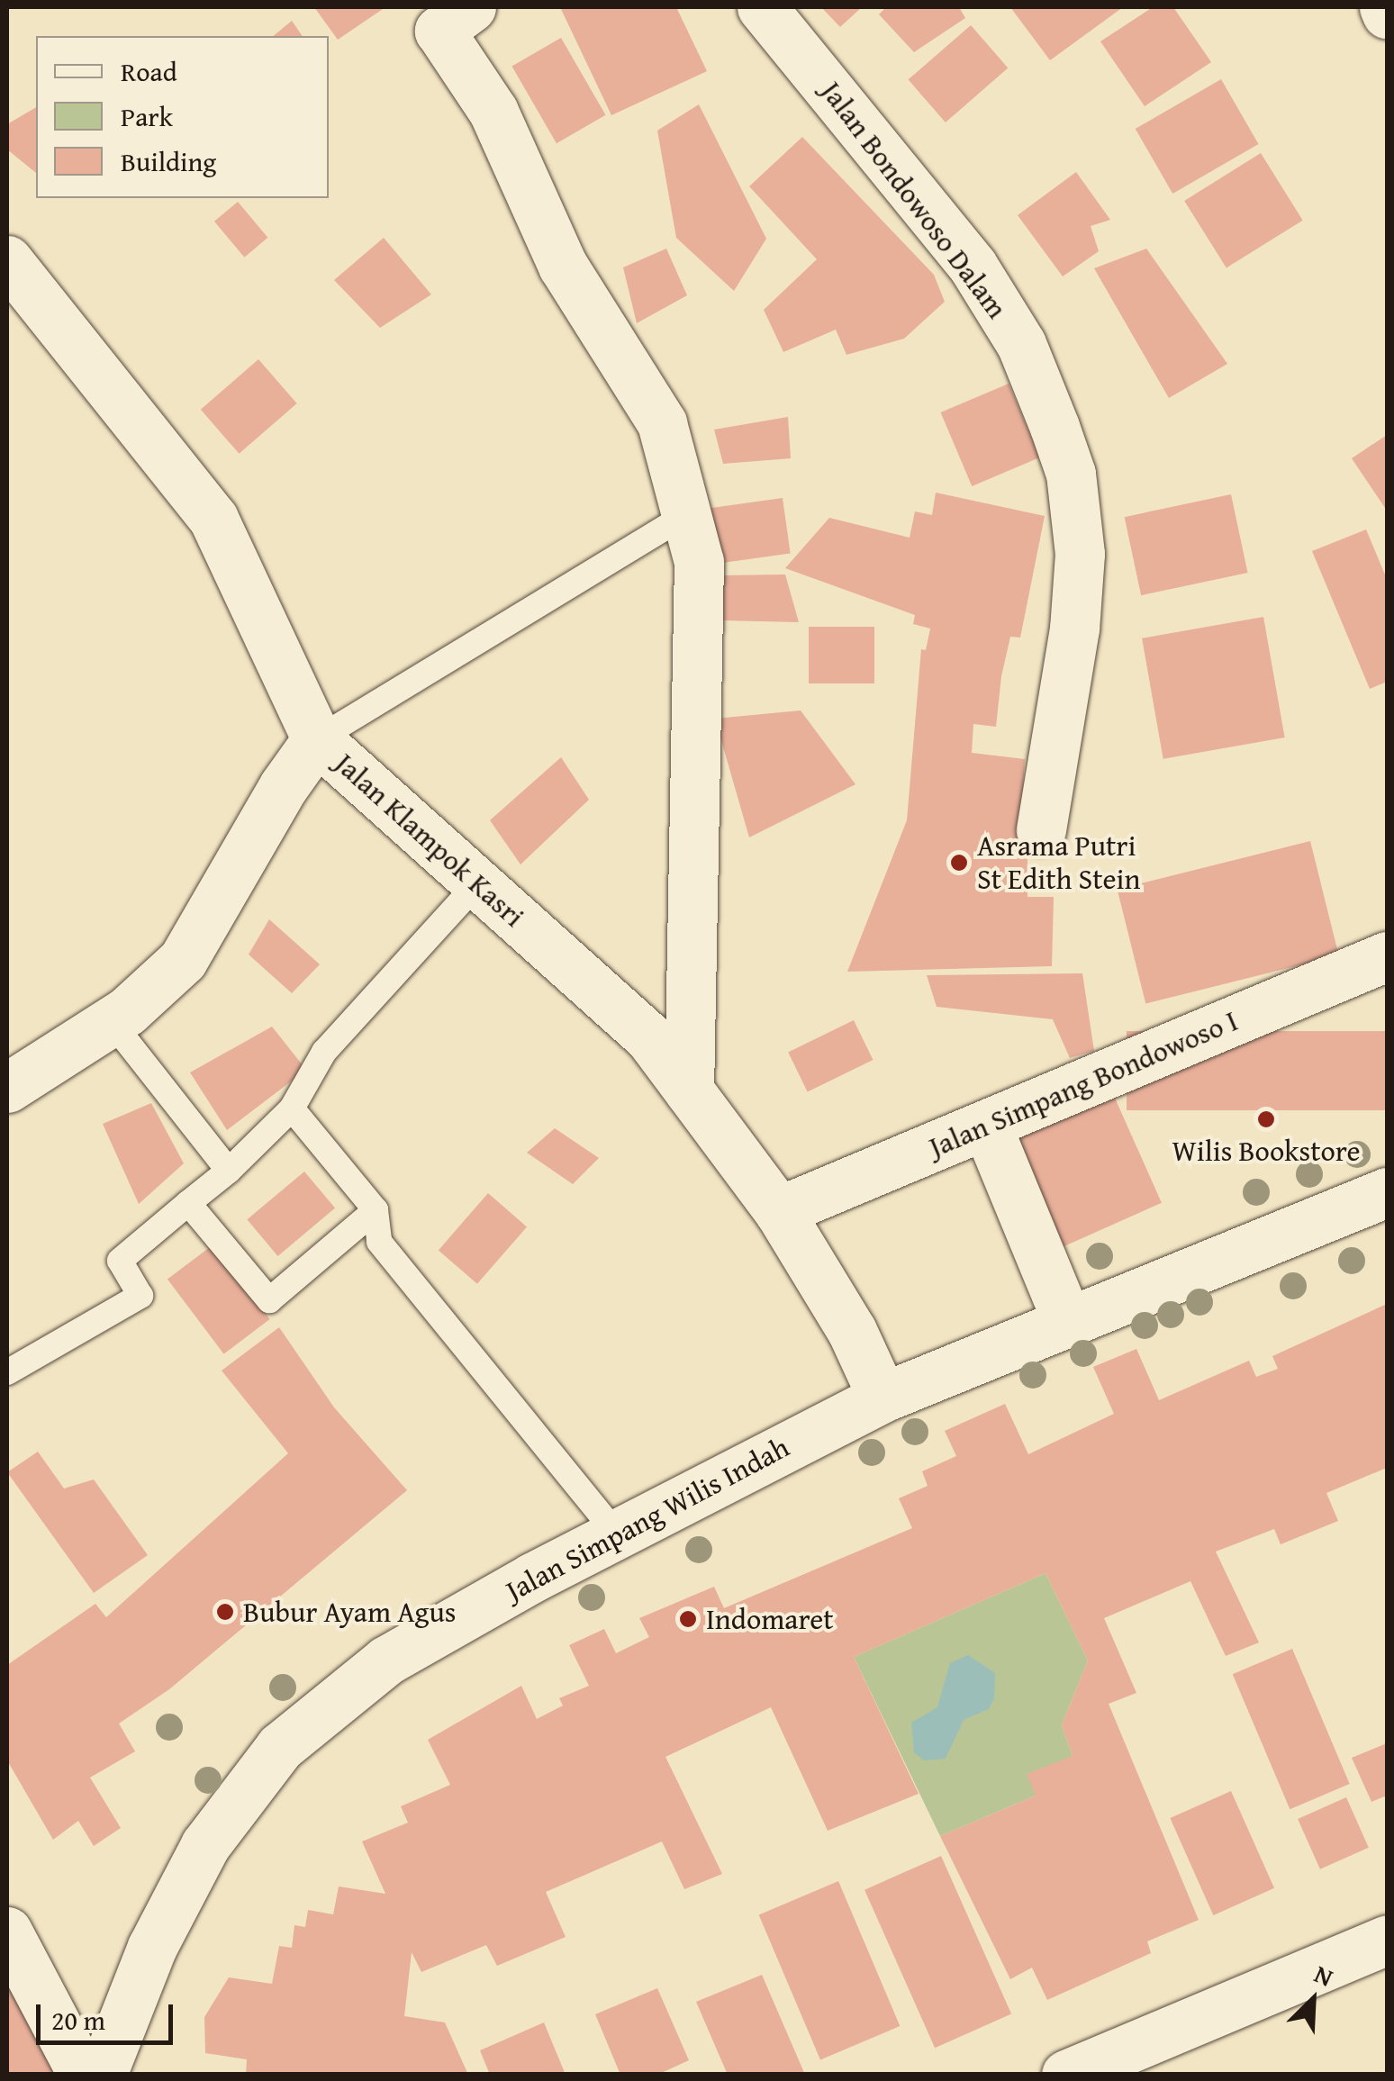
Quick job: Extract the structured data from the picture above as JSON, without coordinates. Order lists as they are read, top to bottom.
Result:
{
  "streets": {
    "street": [
      "Jalan Bondowoso Dalam",
      "Jalan Klampok Kasri",
      "Jalan Simpang Bondowoso I",
      "Jalan Simpang Wilis Indah"
    ]
  },
  "crossings": [
    ["Jalan Klampok Kasri", "Jalan Simpang Bondowoso I"],
    ["Jalan Klampok Kasri", "Jalan Simpang Wilis Indah"]
  ],
  "places": [
    "Asrama Putri St Edith Stein",
    "Wilis Bookstore",
    "Bubur Ayam Agus",
    "Indomaret"
  ],
  "legend": ["Road", "Park", "Building"],
  "scale_bar": "20 m",
  "north": "top right"
}
